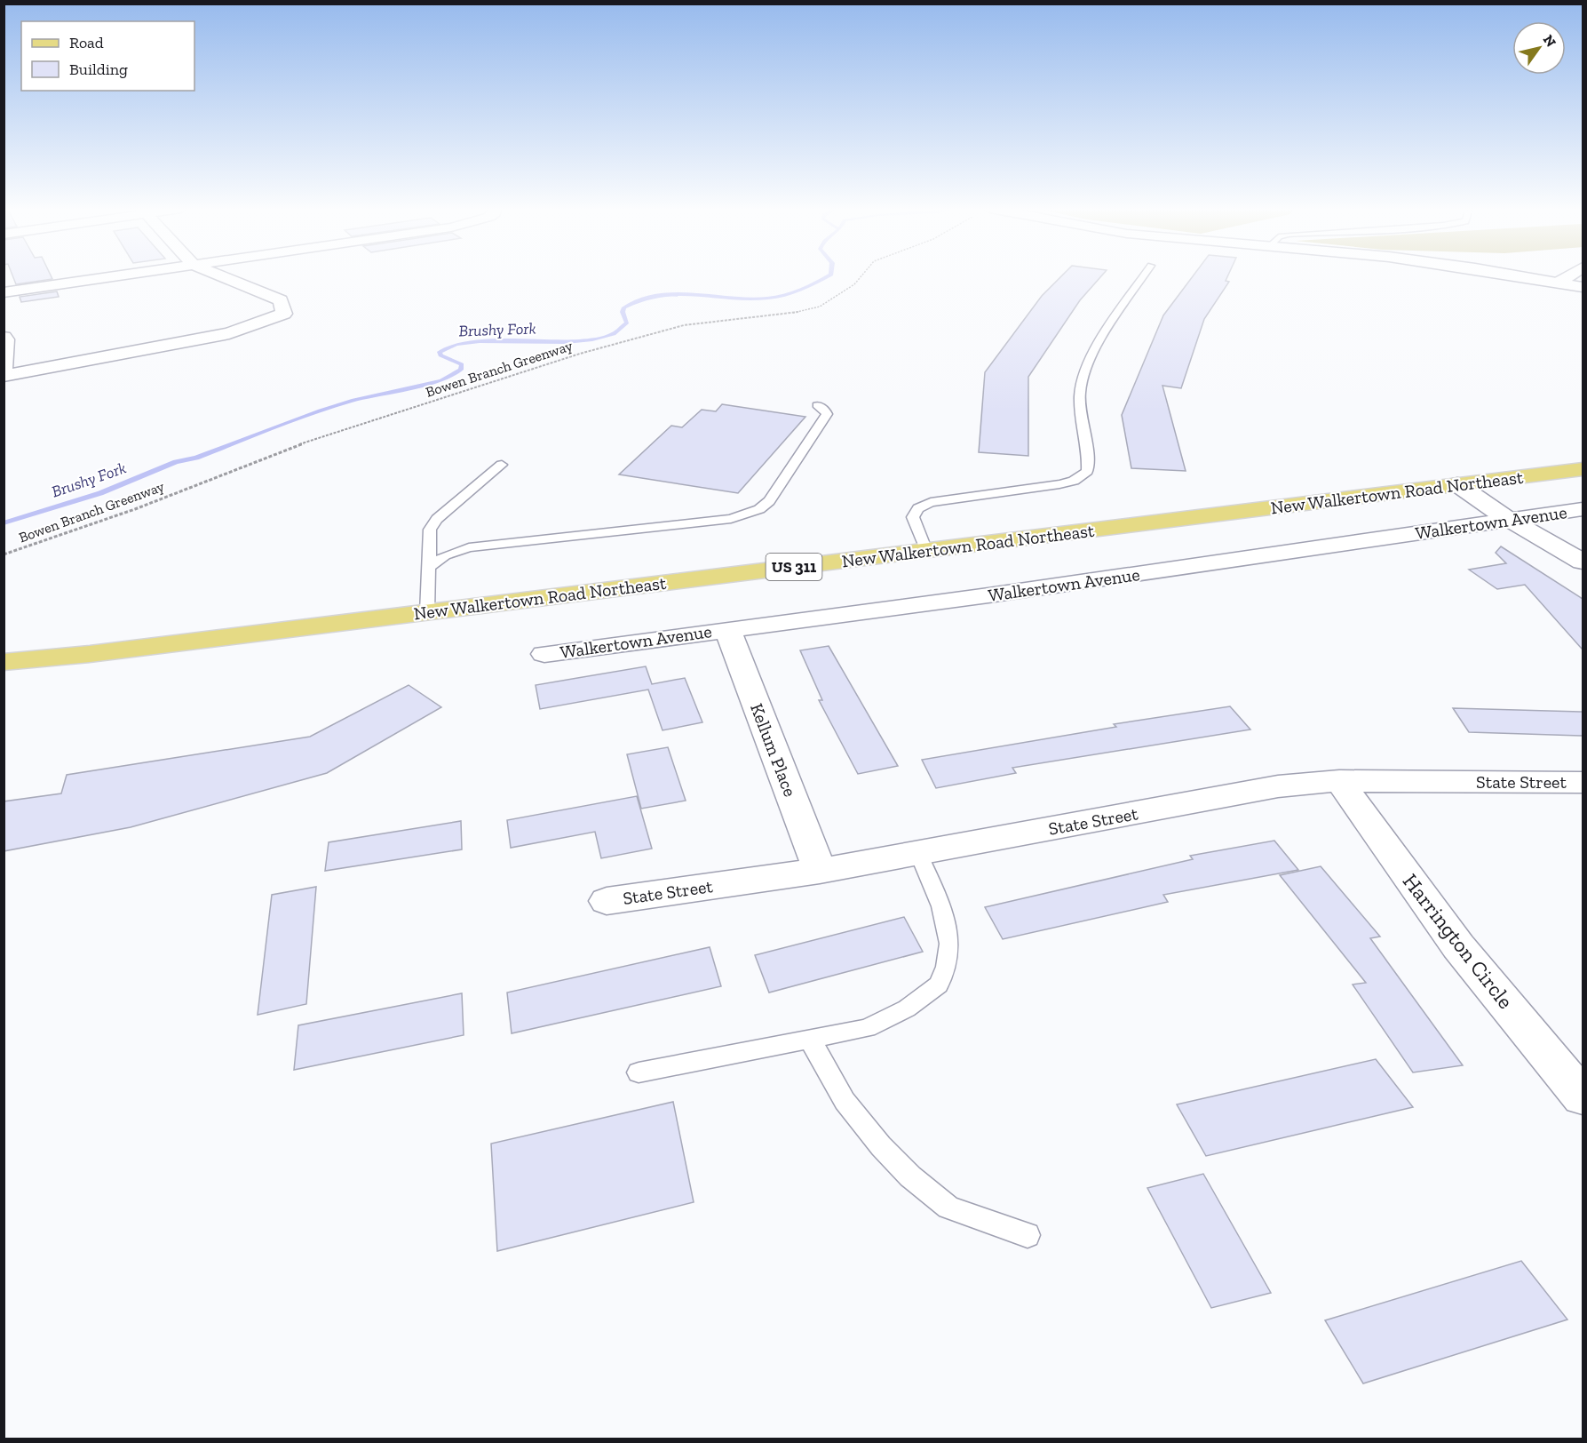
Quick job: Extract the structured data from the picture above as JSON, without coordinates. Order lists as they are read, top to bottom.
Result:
{
  "streets": {
    "main road": ["New Walkertown Road Northeast", "US 311"],
    "street": [
      "Walkertown Avenue",
      "Kellum Place",
      "State Street",
      "Harrington Circle"
    ],
    "path": ["Bowen Branch Greenway"]
  },
  "crossings": [
    ["Walkertown Avenue", "Kellum Place"],
    ["Kellum Place", "State Street"],
    ["State Street", "Harrington Circle"]
  ],
  "water": ["Brushy Fork"],
  "legend": ["Road", "Building"],
  "north": "top right"
}
